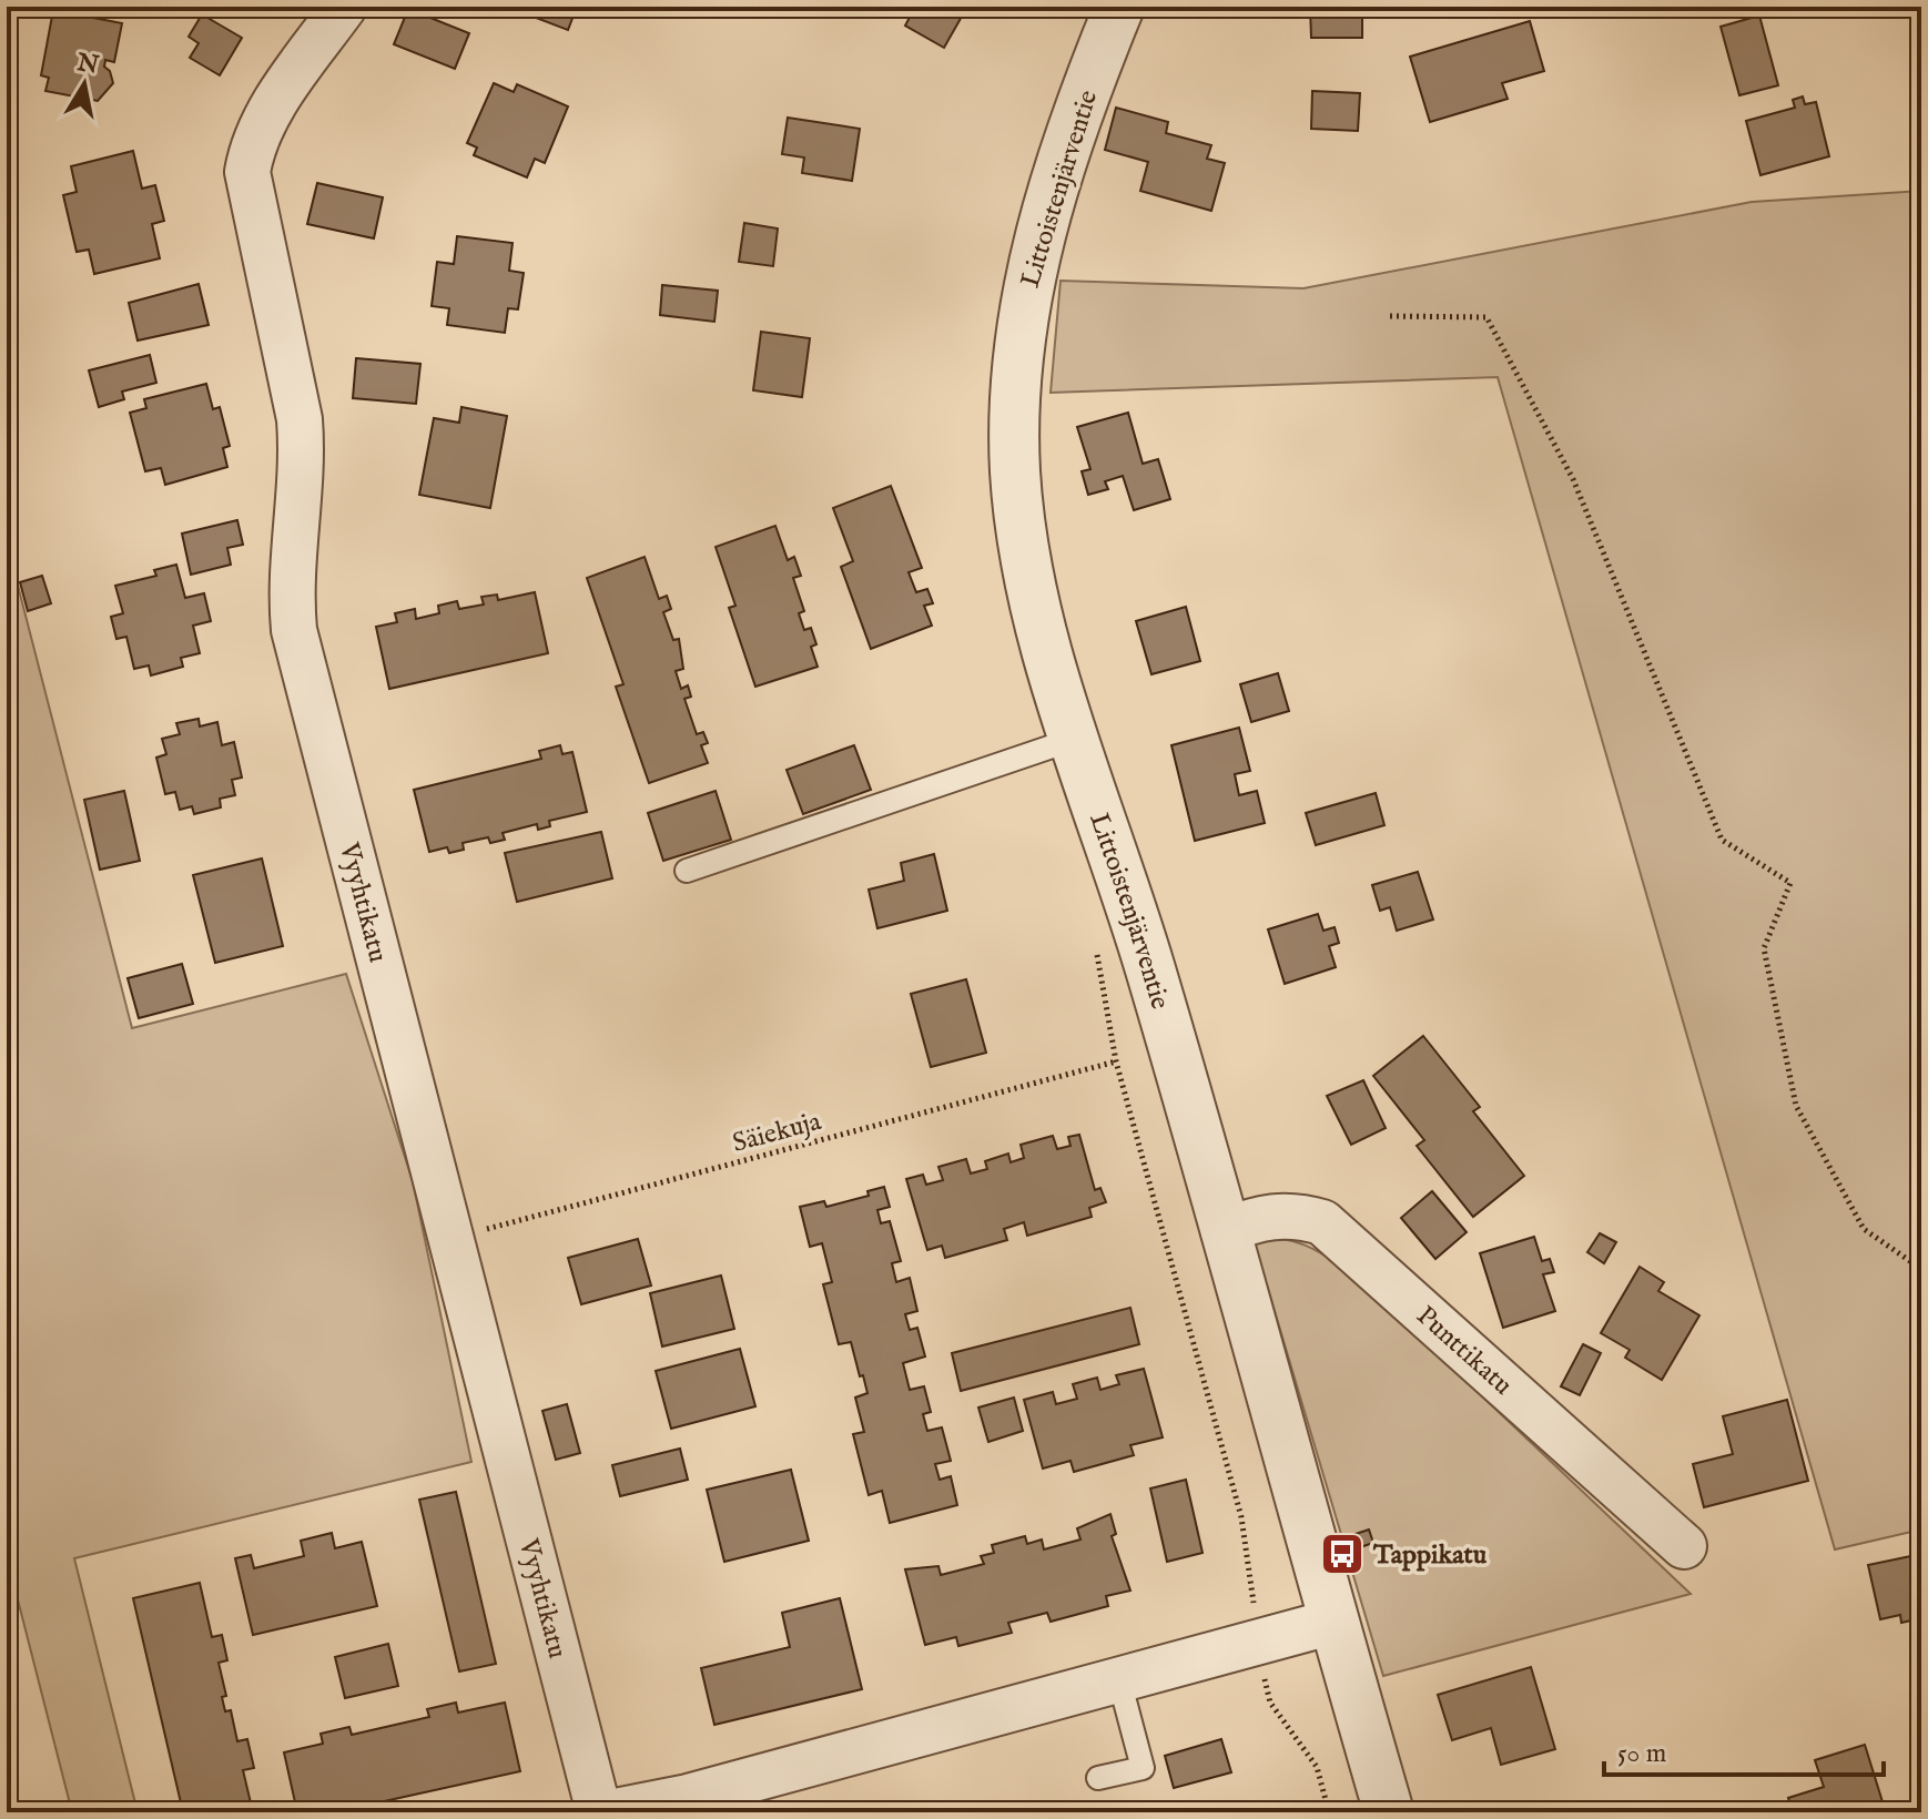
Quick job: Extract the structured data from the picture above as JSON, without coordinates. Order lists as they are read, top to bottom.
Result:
{
  "streets": {
    "street": ["Littoistenjärventie", "Vyyhtikatu", "Punttikatu"],
    "path": ["Säiekuja"]
  },
  "crossings": [
    ["Littoistenjärventie", "Punttikatu"],
    ["Vyyhtikatu", "Säiekuja"]
  ],
  "places": {
    "bus stop": ["Tappikatu"]
  },
  "scale_bar": "50 m",
  "north": "top"
}
